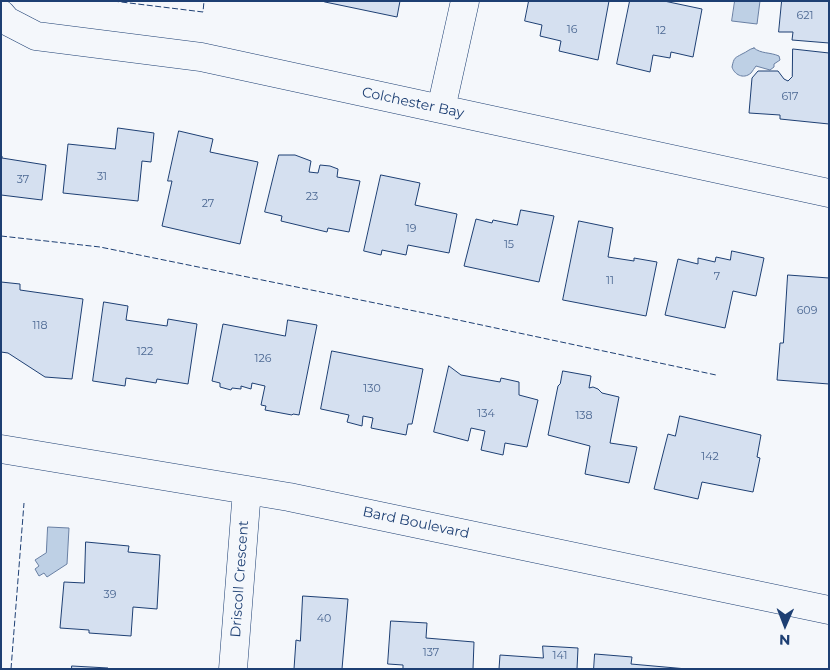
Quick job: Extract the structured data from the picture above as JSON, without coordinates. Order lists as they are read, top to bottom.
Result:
{
  "streets": {
    "street": ["Colchester Bay", "Bard Boulevard", "Driscoll Crescent"]
  },
  "crossings": [
    ["Bard Boulevard", "Driscoll Crescent"]
  ],
  "house_numbers": [
    "621",
    "16",
    "12",
    "617",
    "31",
    "37",
    "23",
    "27",
    "19",
    "15",
    "7",
    "11",
    "609",
    "118",
    "122",
    "126",
    "130",
    "134",
    "138",
    "142",
    "39",
    "40",
    "137",
    "141"
  ],
  "north": "bottom"
}
